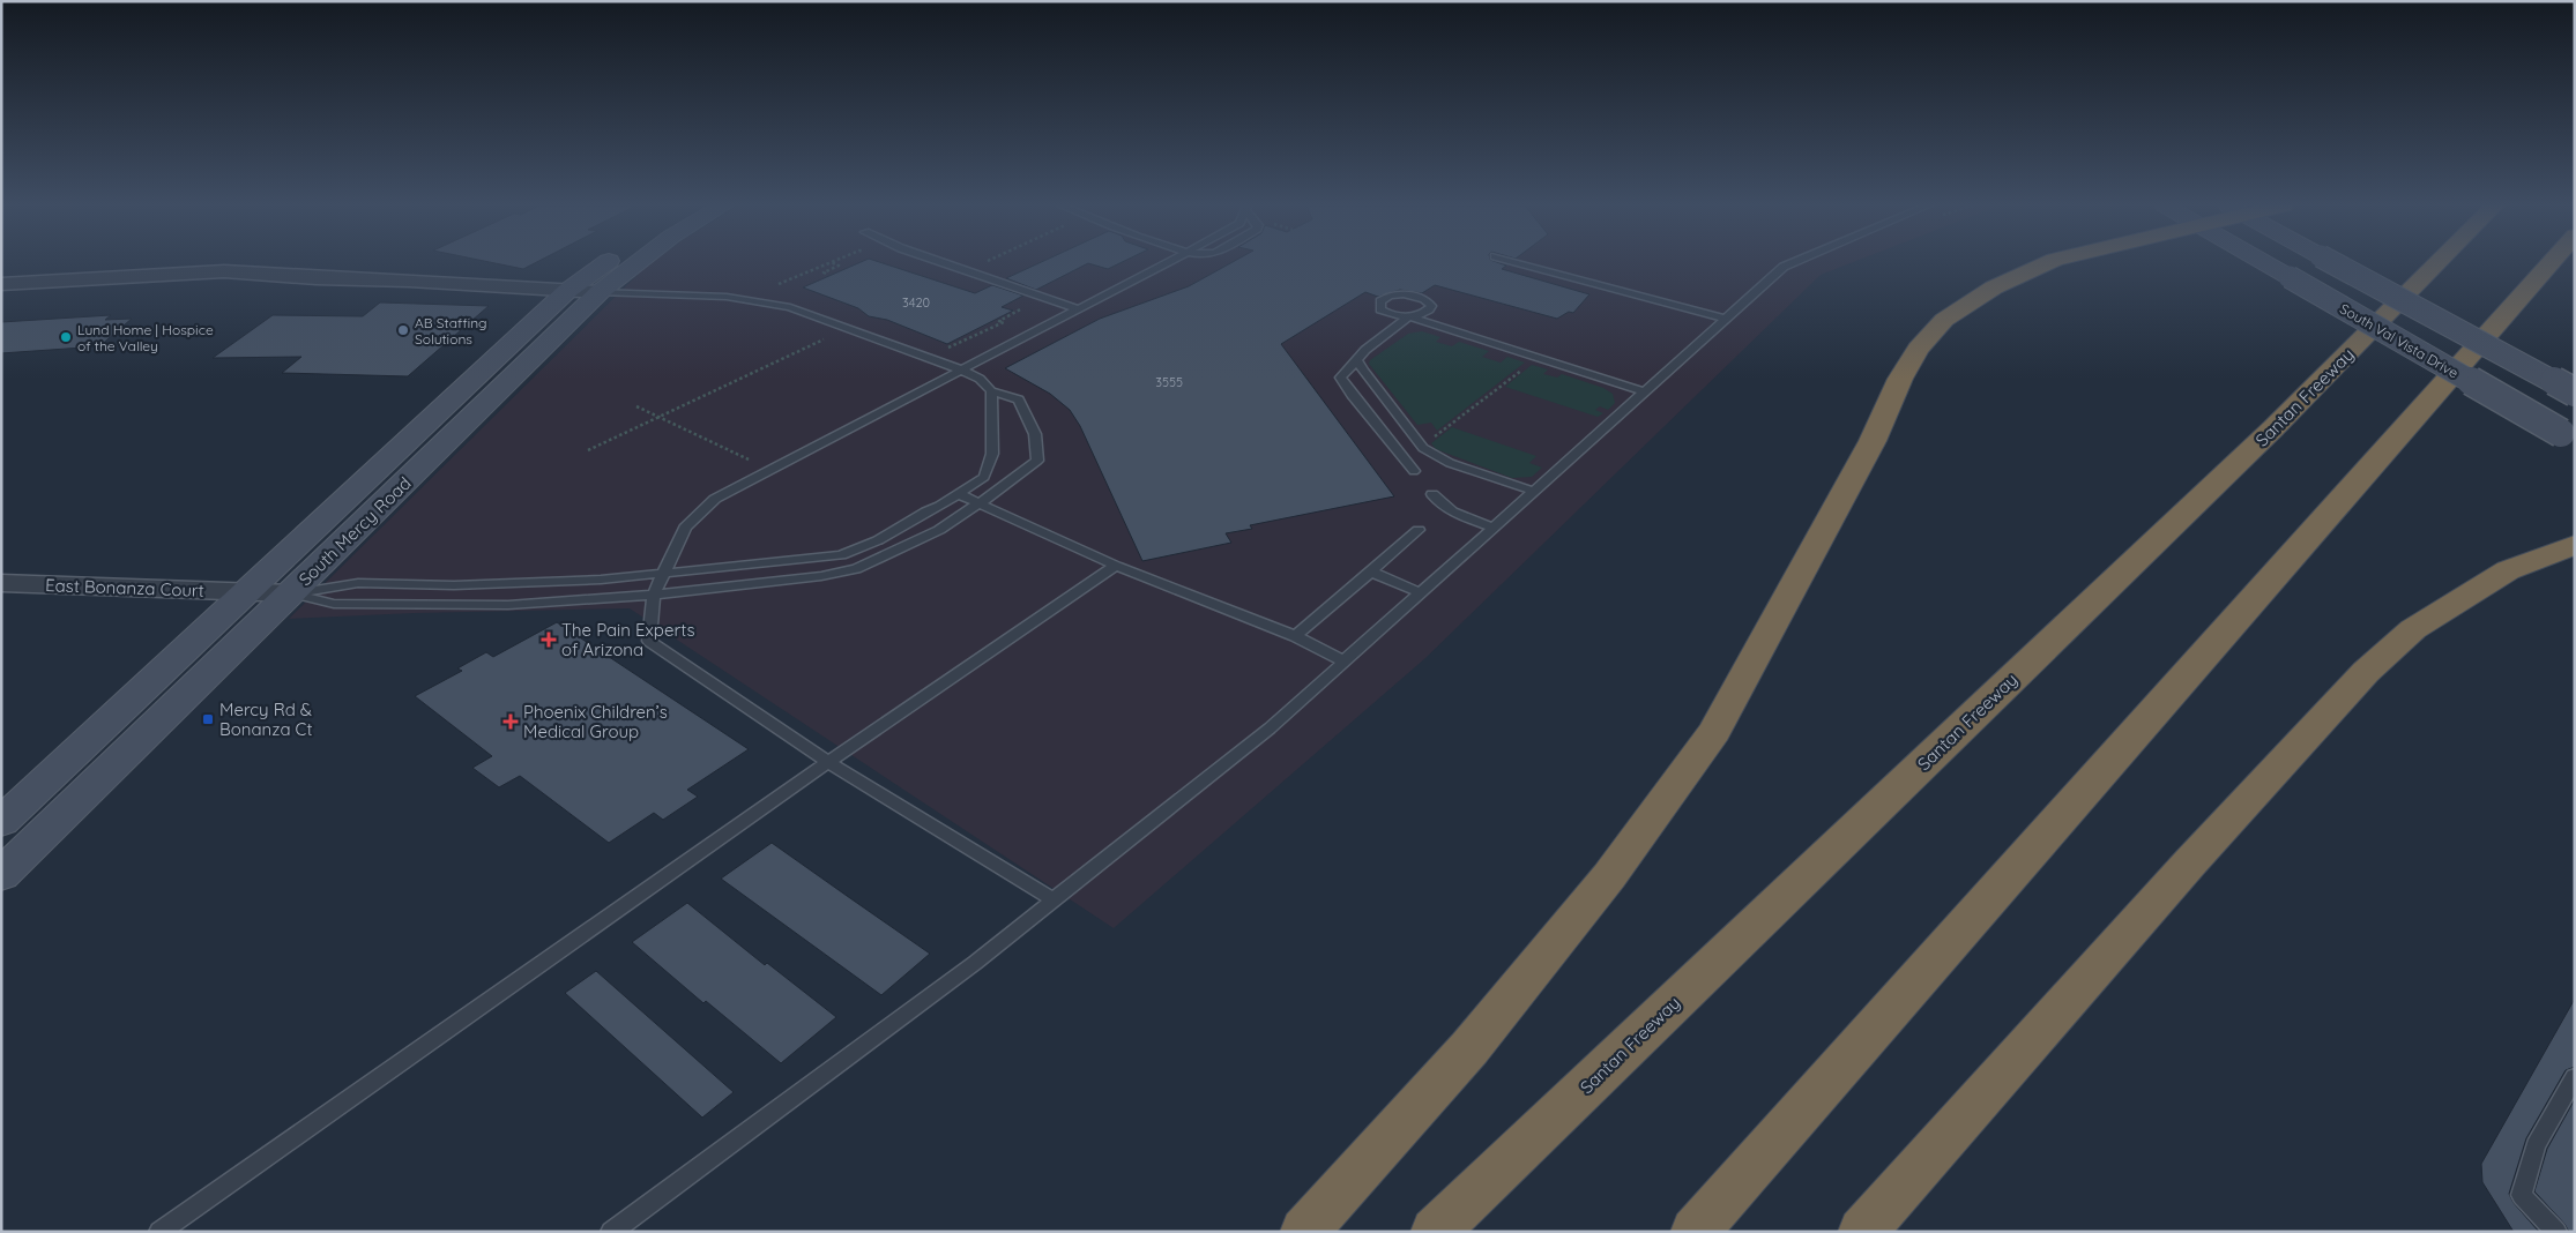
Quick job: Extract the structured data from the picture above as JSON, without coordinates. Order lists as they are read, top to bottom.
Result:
{
  "streets": {
    "highway": ["Santan Freeway"],
    "main road": ["South Val Vista Drive", "South Mercy Road"],
    "street": ["East Bonanza Court"]
  },
  "crossings": [
    ["South Mercy Road", "East Bonanza Court"]
  ],
  "places": {
    "other": ["AB Staffing Solutions", "Lund Home | Hospice of the Valley"],
    "health": ["The Pain Experts of Arizona", "Phoenix Children’s Medical Group"],
    "transit": ["Mercy Rd & Bonanza Ct"]
  },
  "house_numbers": ["3420", "3555"]
}
